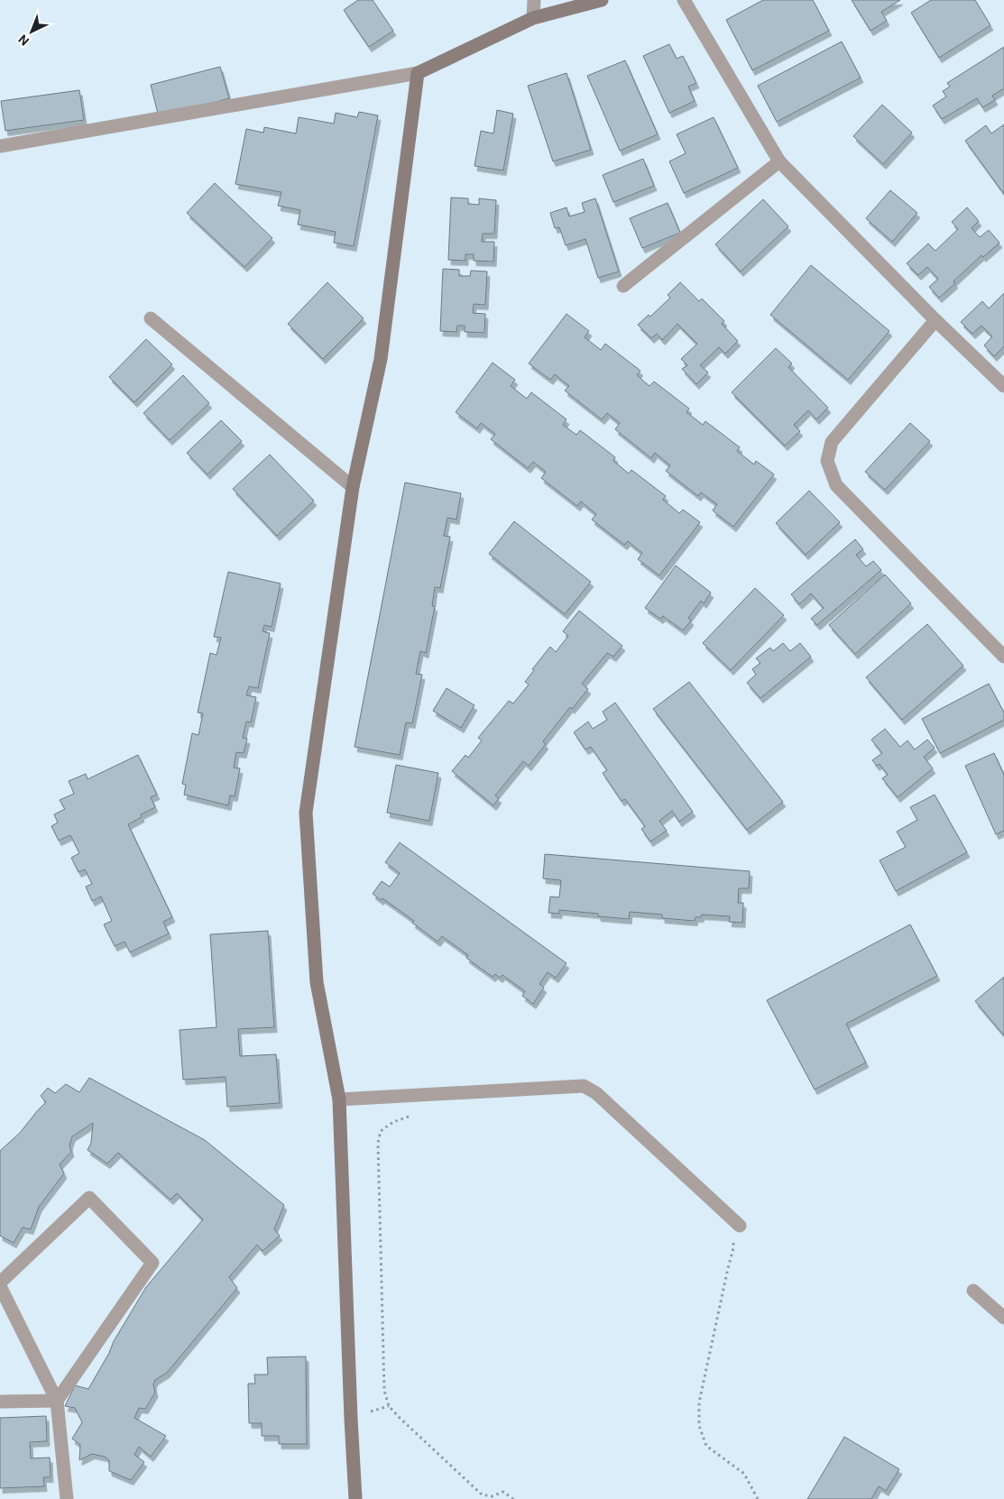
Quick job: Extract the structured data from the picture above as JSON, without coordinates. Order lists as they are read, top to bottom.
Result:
{
  "north": "bottom left"
}
